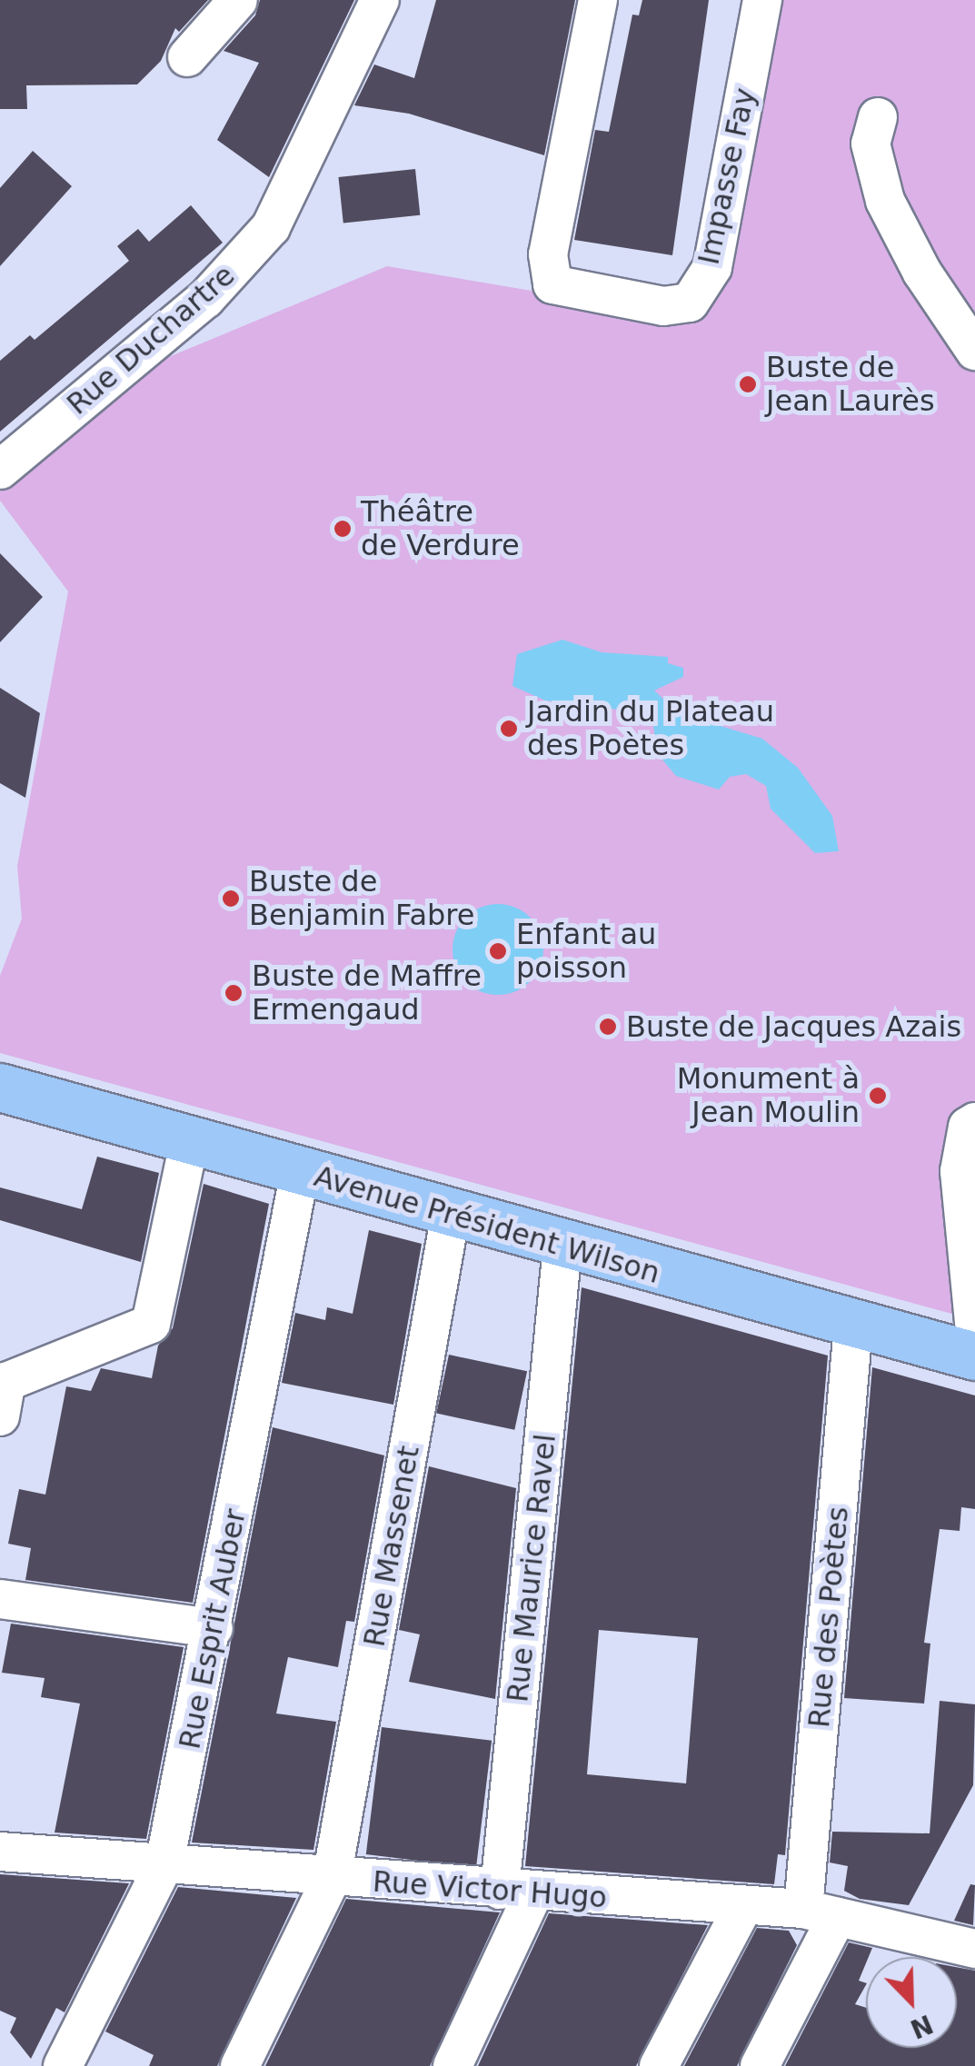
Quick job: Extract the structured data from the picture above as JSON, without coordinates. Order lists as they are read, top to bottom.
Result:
{
  "streets": {
    "main road": ["Avenue Président Wilson"],
    "street": [
      "Impasse Fay",
      "Rue Duchartre",
      "Rue Massenet",
      "Rue Maurice Ravel",
      "Rue des Poètes",
      "Rue Esprit Auber",
      "Rue Victor Hugo"
    ]
  },
  "crossings": [
    ["Avenue Président Wilson", "Rue Massenet"],
    ["Avenue Président Wilson", "Rue Maurice Ravel"],
    ["Avenue Président Wilson", "Rue des Poètes"],
    ["Avenue Président Wilson", "Rue Esprit Auber"],
    ["Rue Massenet", "Rue Victor Hugo"],
    ["Rue Maurice Ravel", "Rue Victor Hugo"],
    ["Rue des Poètes", "Rue Victor Hugo"],
    ["Rue Esprit Auber", "Rue Victor Hugo"]
  ],
  "places": [
    "Buste de Jean Laurès",
    "Théâtre de Verdure",
    "Jardin du Plateau des Poètes",
    "Buste de Benjamin Fabre",
    "Enfant au poisson",
    "Buste de Maffre Ermengaud",
    "Buste de Jacques Azais",
    "Monument à Jean Moulin"
  ],
  "north": "bottom right"
}
